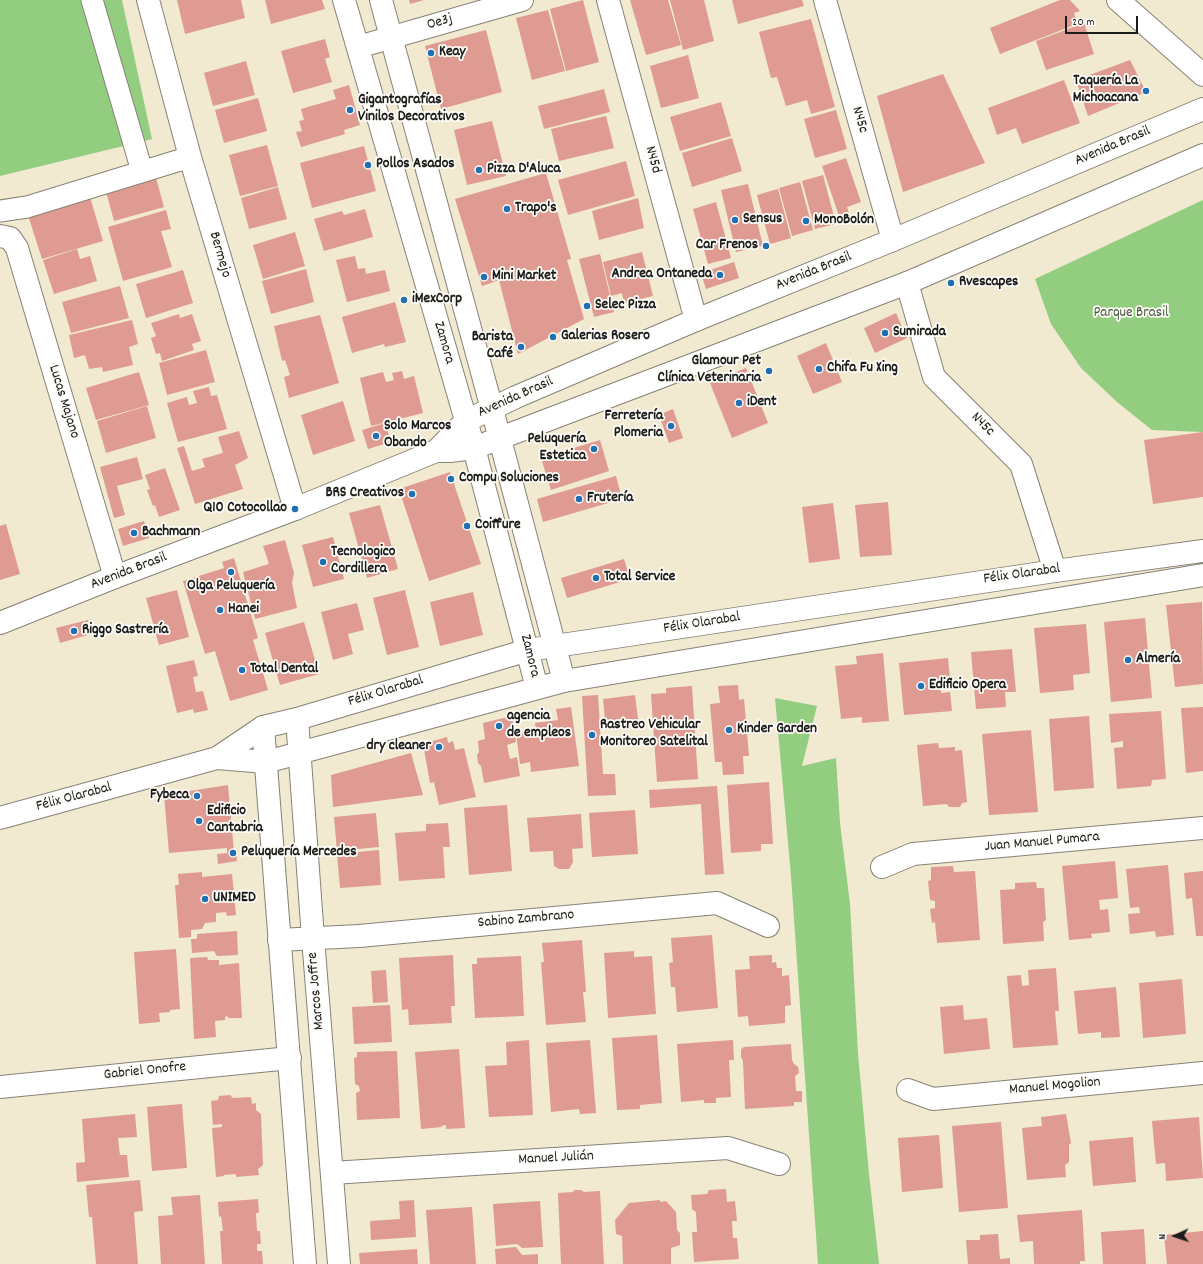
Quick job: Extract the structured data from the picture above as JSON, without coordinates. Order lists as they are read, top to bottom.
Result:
{
  "streets": {
    "street": [
      "Oe3j",
      "N45c",
      "Avenida Brasil",
      "N45d",
      "Bermejo",
      "Zamora",
      "Lucas Majano",
      "Félix Olarabal",
      "Juan Manuel Pumara",
      "Sabino Zambrano",
      "Marcos Joffre",
      "Gabriel Onofre",
      "Manuel Mogolion",
      "Manuel Julián"
    ]
  },
  "crossings": [
    ["Oe3j", "Zamora"],
    ["N45c", "Avenida Brasil"],
    ["N45c", "Félix Olarabal"],
    ["Avenida Brasil", "N45d"],
    ["Avenida Brasil", "Bermejo"],
    ["Avenida Brasil", "Zamora"],
    ["Avenida Brasil", "Lucas Majano"],
    ["Zamora", "Félix Olarabal"],
    ["Félix Olarabal", "Marcos Joffre"],
    ["Sabino Zambrano", "Marcos Joffre"],
    ["Marcos Joffre", "Manuel Julián"]
  ],
  "parks": ["Parque Brasil"],
  "places": [
    "Keay",
    "Taquería La Michoacana",
    "Gigantografías Vinilos Decorativos",
    "Pollos Asados",
    "Pizza D'Aluca",
    "Trapo's",
    "Sensus",
    "MonoBolón",
    "Car Frenos",
    "Andrea Ontaneda",
    "Mini Market",
    "Rvescapes",
    "iMexCorp",
    "Selec Pizza",
    "Sumirada",
    "Galerias Rosero",
    "Barista Café",
    "Chifa Fu Xing",
    "Glamour Pet Clínica Veterinaria",
    "iDent",
    "Ferretería Plomeria",
    "Solo Marcos Obando",
    "Peluquería Estetica",
    "Compu Soluciones",
    "BRS Creativos",
    "Frutería",
    "Q10 Cotocollao",
    "Coiffure",
    "Bachmann",
    "Tecnologico Cordillera",
    "Olga Peluquería",
    "Total Service",
    "Hanei",
    "Riggo Sastrería",
    "Almería",
    "Total Dental",
    "Edificio Opera",
    "agencia de empleos",
    "Kinder Garden",
    "Rastreo Vehicular Monitoreo Satelital",
    "dry cleaner",
    "Fybeca",
    "Edificio Cantabria",
    "Peluquería Mercedes",
    "UNIMED"
  ],
  "scale_bar": "20 m",
  "north": "left"
}
